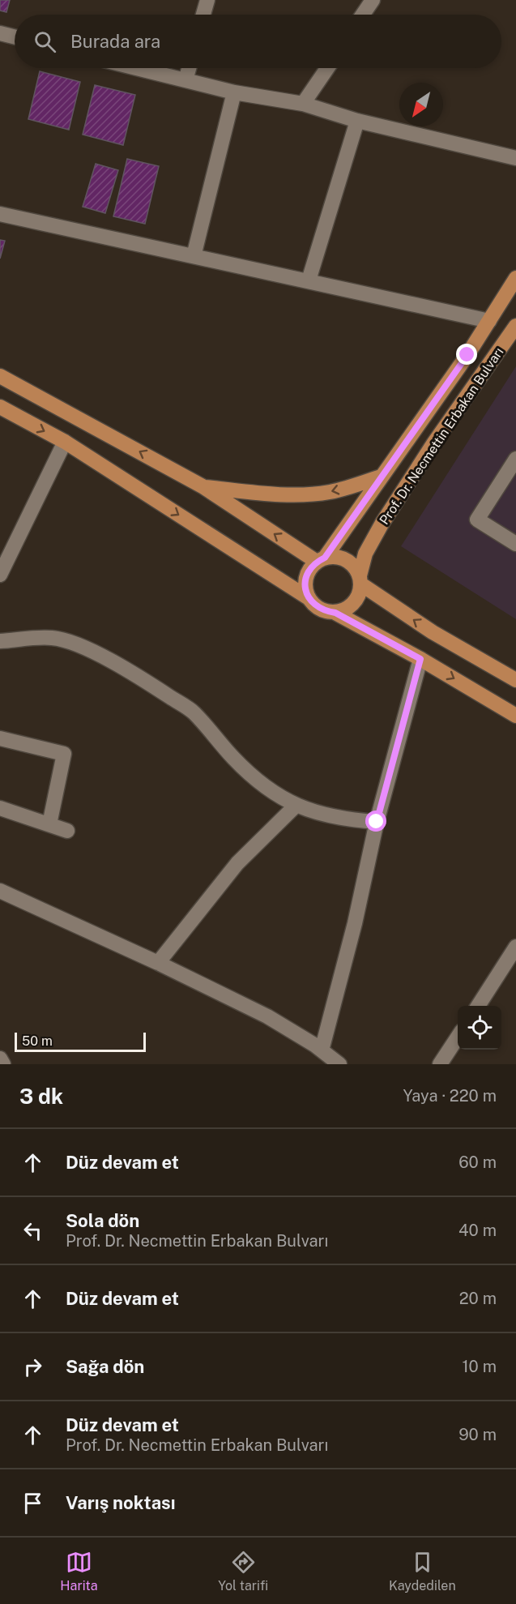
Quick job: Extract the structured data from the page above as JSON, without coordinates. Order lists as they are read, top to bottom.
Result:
{
  "streets": {
    "main road": ["Prof. Dr. Necmettin Erbakan Bulvarı"]
  },
  "scale_bar": "50 m",
  "north": "bottom left",
  "page": {
    "search": "Burada ara",
    "scale": "50 m",
    "heading": ["3 dk", "Yaya · 220 m"],
    "list": [
      ["Düz devam et", "60 m"],
      ["Sola dön", "Prof. Dr. Necmettin Erbakan Bulvarı", "40 m"],
      ["Düz devam et", "20 m"],
      ["Sağa dön", "10 m"],
      ["Düz devam et", "Prof. Dr. Necmettin Erbakan Bulvarı", "90 m"],
      "Varış noktası"
    ],
    "nav": ["Harita", "Yol tarifi", "Kaydedilen"]
  }
}
